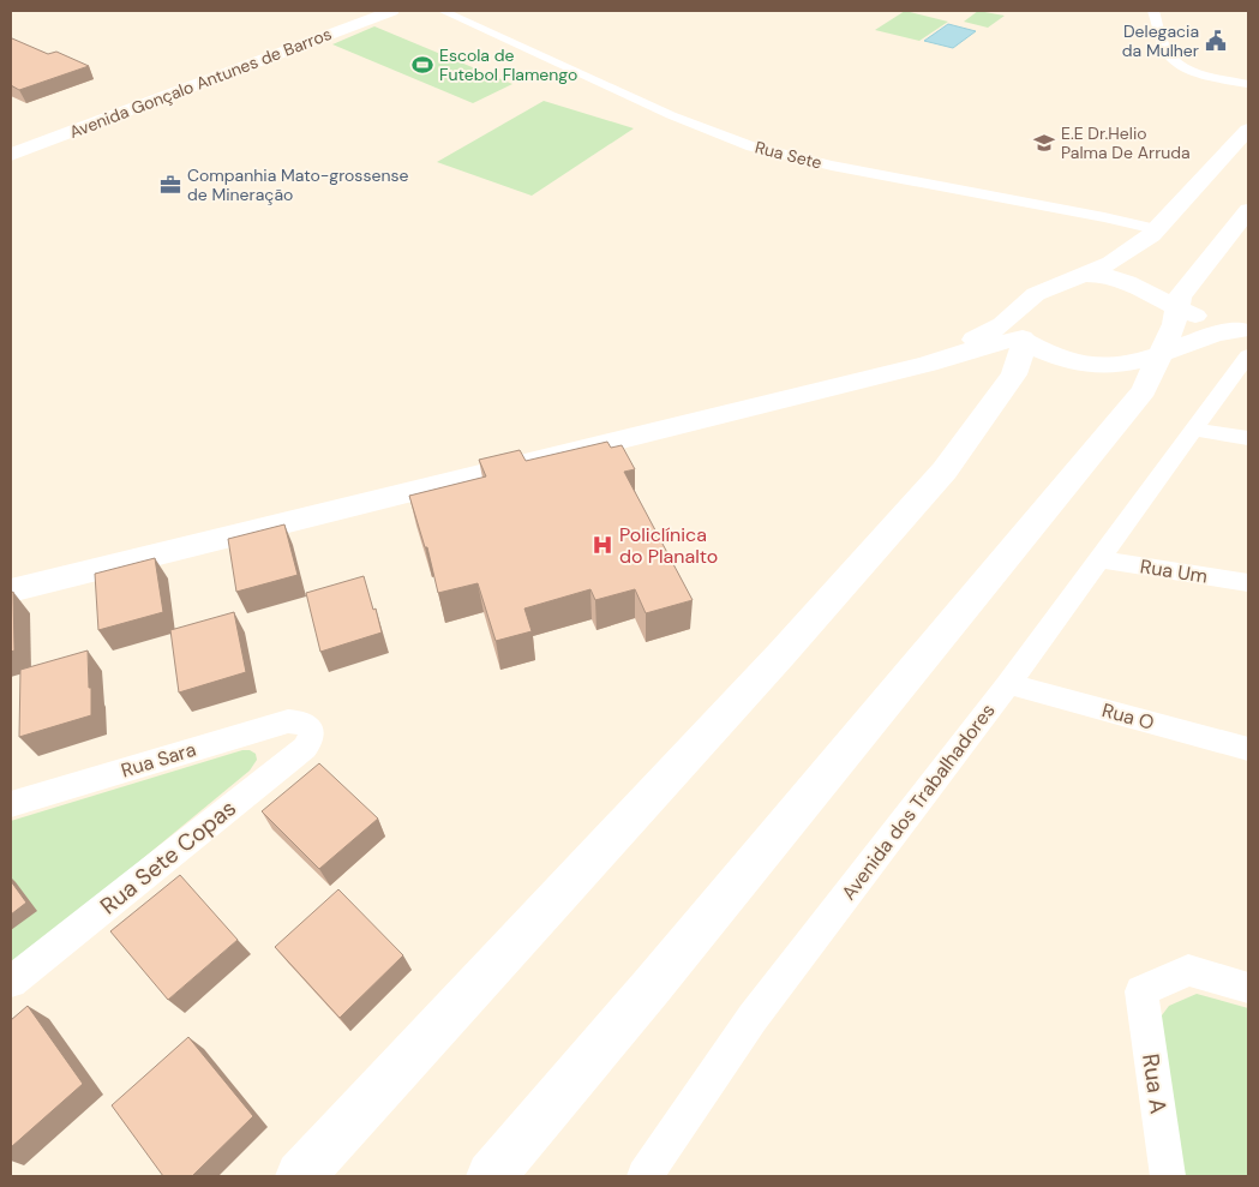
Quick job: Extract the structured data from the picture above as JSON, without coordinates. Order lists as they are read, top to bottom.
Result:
{
  "streets": {
    "main road": ["Avenida Gonçalo Antunes de Barros"],
    "street": [
      "Rua Sete",
      "Rua Um",
      "Rua O",
      "Rua Sara",
      "Avenida dos Trabalhadores",
      "Rua Sete Copas",
      "Rua A"
    ]
  },
  "crossings": [
    ["Rua Um", "Avenida dos Trabalhadores"],
    ["Rua O", "Avenida dos Trabalhadores"],
    ["Rua Sara", "Rua Sete Copas"]
  ],
  "places": {
    "public building": ["Delegacia da Mulher"],
    "sports": ["Escola de Futebol Flamengo"],
    "school or university": ["E.E Dr.Helio Palma De Arruda"],
    "office": ["Companhia Mato-grossense de Mineração"],
    "hospital": ["Policlínica do Planalto"]
  }
}
